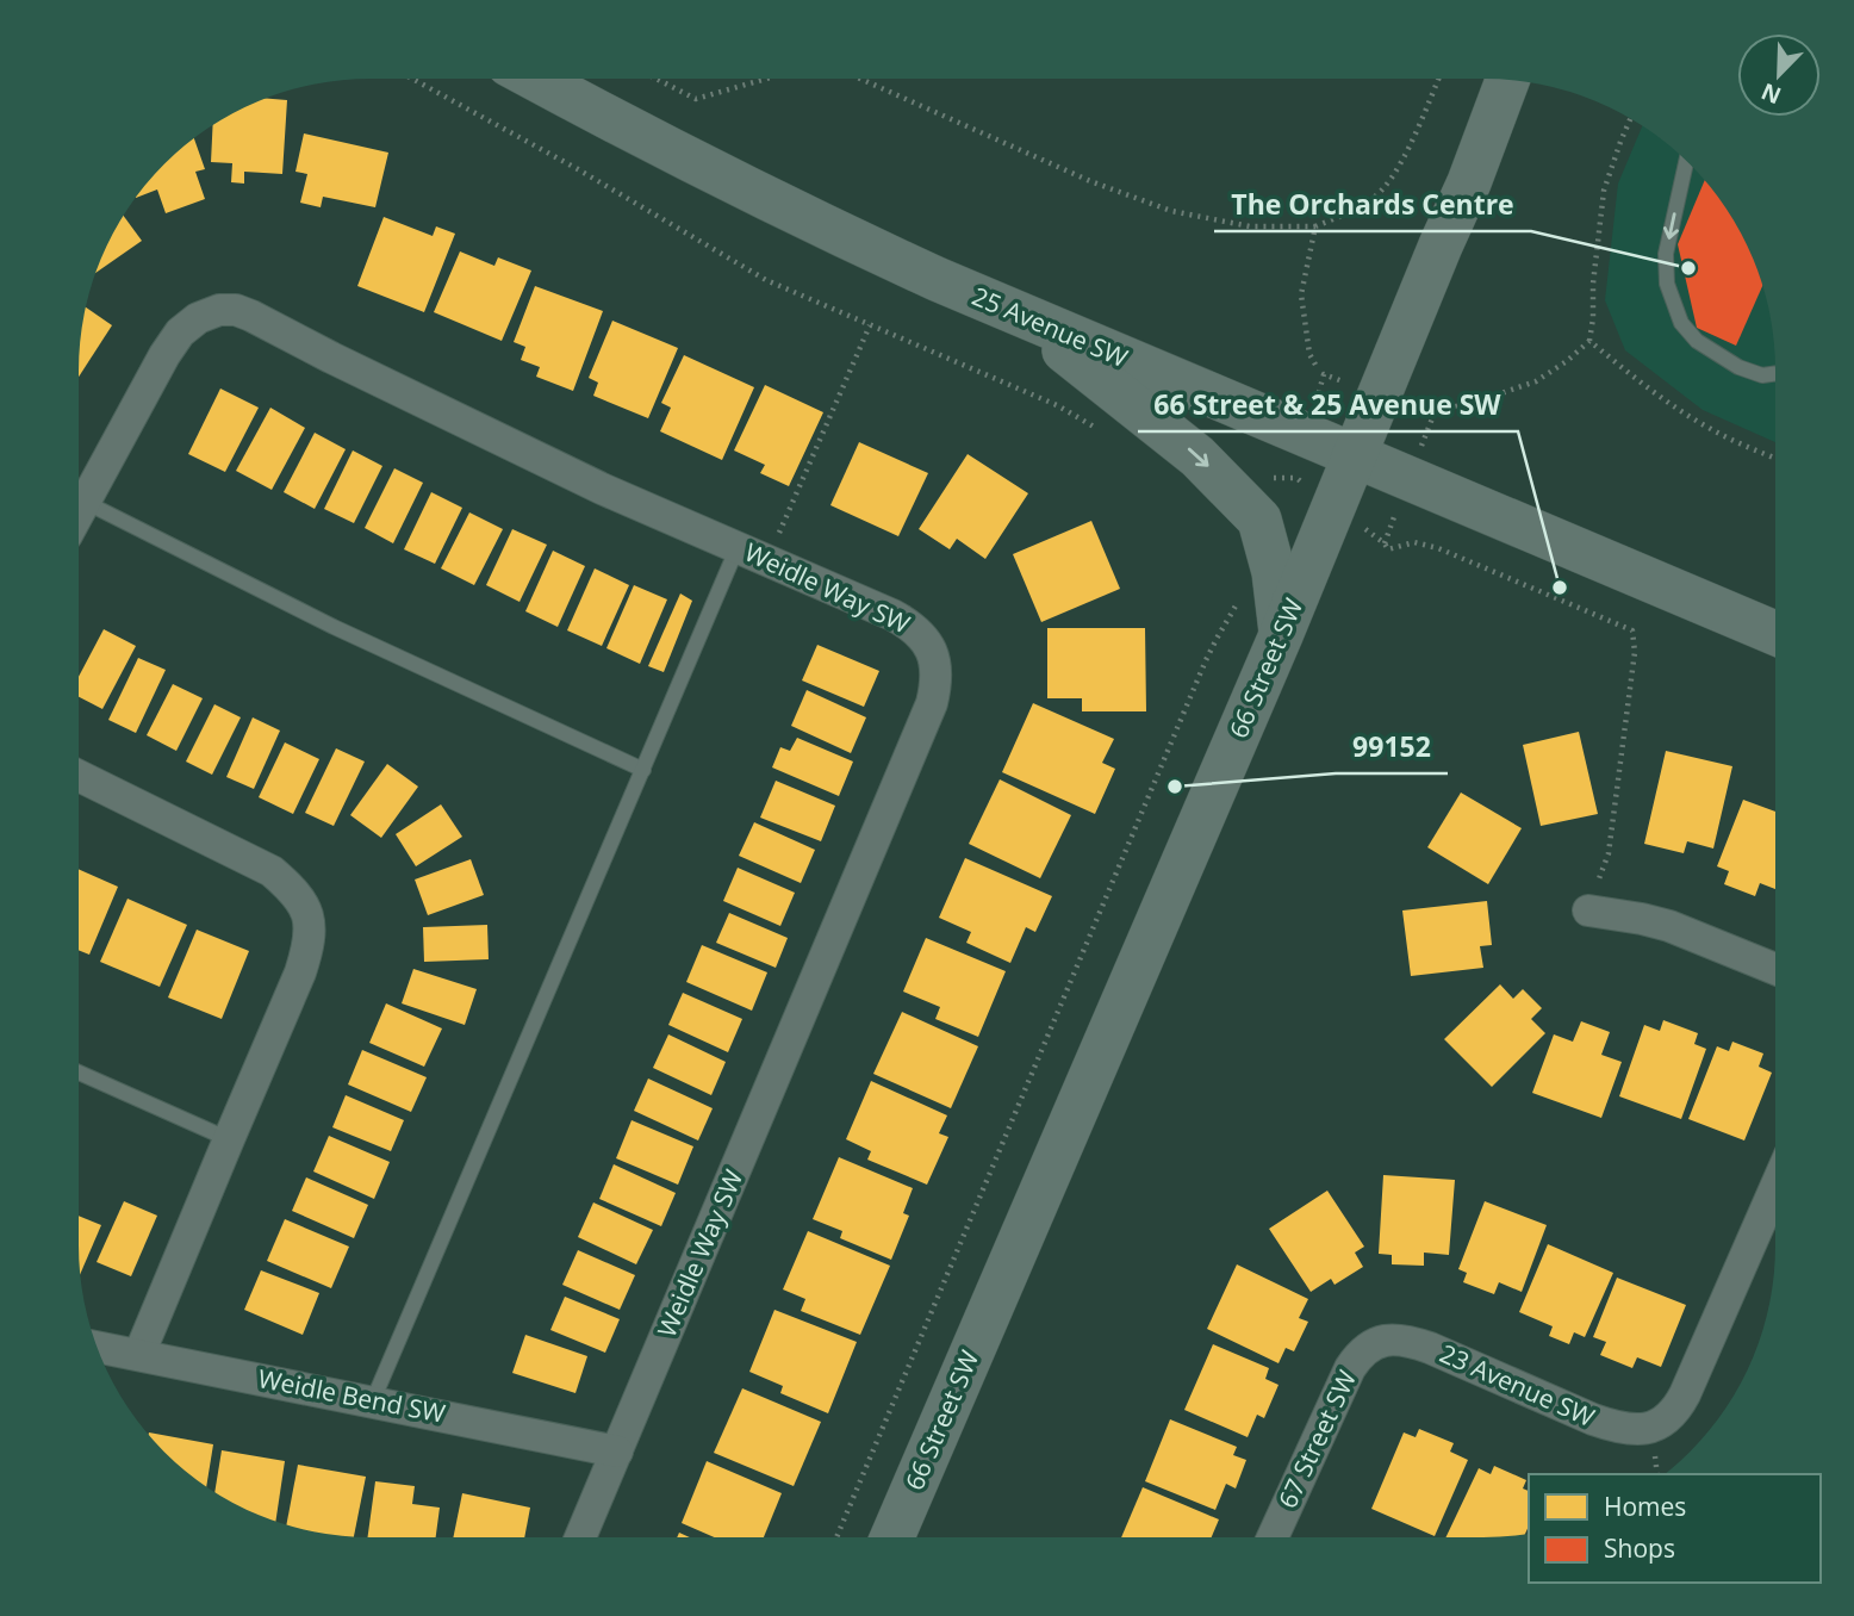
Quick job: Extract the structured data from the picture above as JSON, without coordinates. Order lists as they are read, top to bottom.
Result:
{
  "streets": {
    "main road": ["25 Avenue SW", "66 Street SW"],
    "street": [
      "Weidle Way SW",
      "23 Avenue SW",
      "Weidle Bend SW",
      "67 Street SW"
    ]
  },
  "crossings": [
    ["25 Avenue SW", "66 Street SW"],
    ["Weidle Way SW", "Weidle Bend SW"],
    ["23 Avenue SW", "67 Street SW"]
  ],
  "places": ["The Orchards Centre", "66 Street & 25 Avenue SW", "99152"],
  "legend": ["Homes", "Shops"],
  "north": "bottom left"
}
